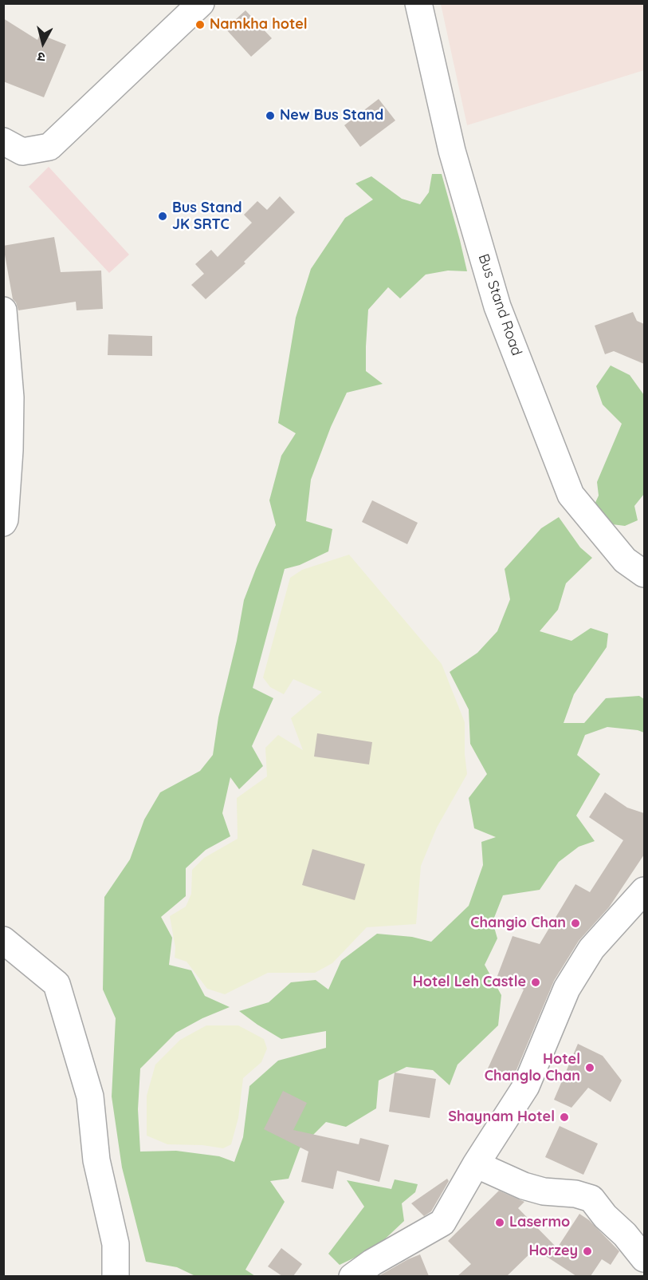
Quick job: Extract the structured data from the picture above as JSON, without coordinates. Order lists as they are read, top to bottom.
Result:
{
  "streets": {
    "street": ["Bus Stand Road"]
  },
  "places": [
    "Namkha hotel",
    "New Bus Stand",
    "Bus Stand JK SRTC",
    "Changio Chan",
    "Hotel Leh Castle",
    "Hotel Changlo Chan",
    "Shaynam Hotel",
    "Lasermo",
    "Horzey"
  ],
  "north": "bottom"
}
